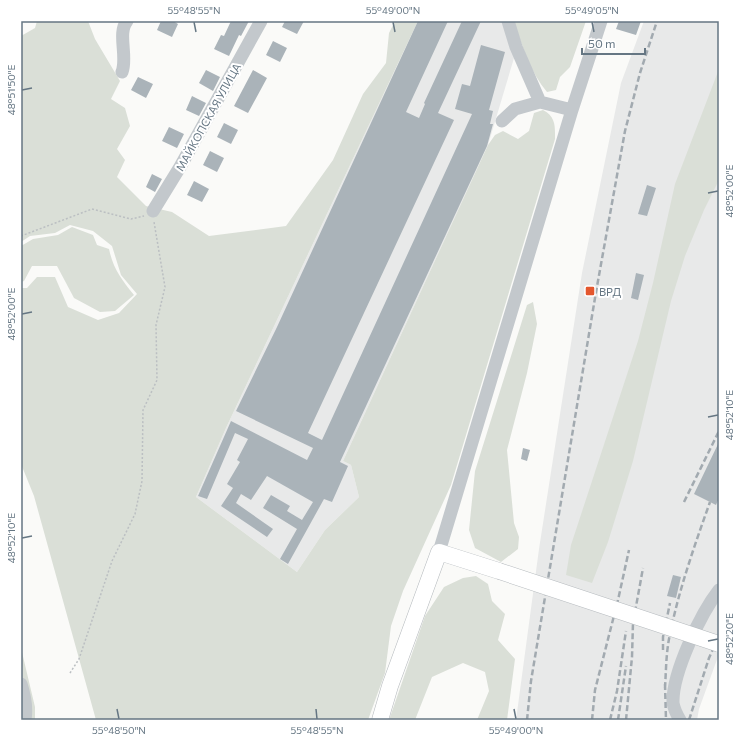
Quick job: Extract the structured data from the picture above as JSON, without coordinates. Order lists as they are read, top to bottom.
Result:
{
  "streets": {
    "street": ["МАЙКОПСКАЯ УЛИЦА"]
  },
  "places": {
    "transit": ["ВРД"]
  },
  "scale_bar": "50 m",
  "coordinates": [
    "55°48'55\"N",
    "55°49'00\"N",
    "55°49'05\"N",
    "48°51'50\"E",
    "48°52'00\"E",
    "48°52'10\"E",
    "48°52'20\"E",
    "55°48'50\"N"
  ]
}
